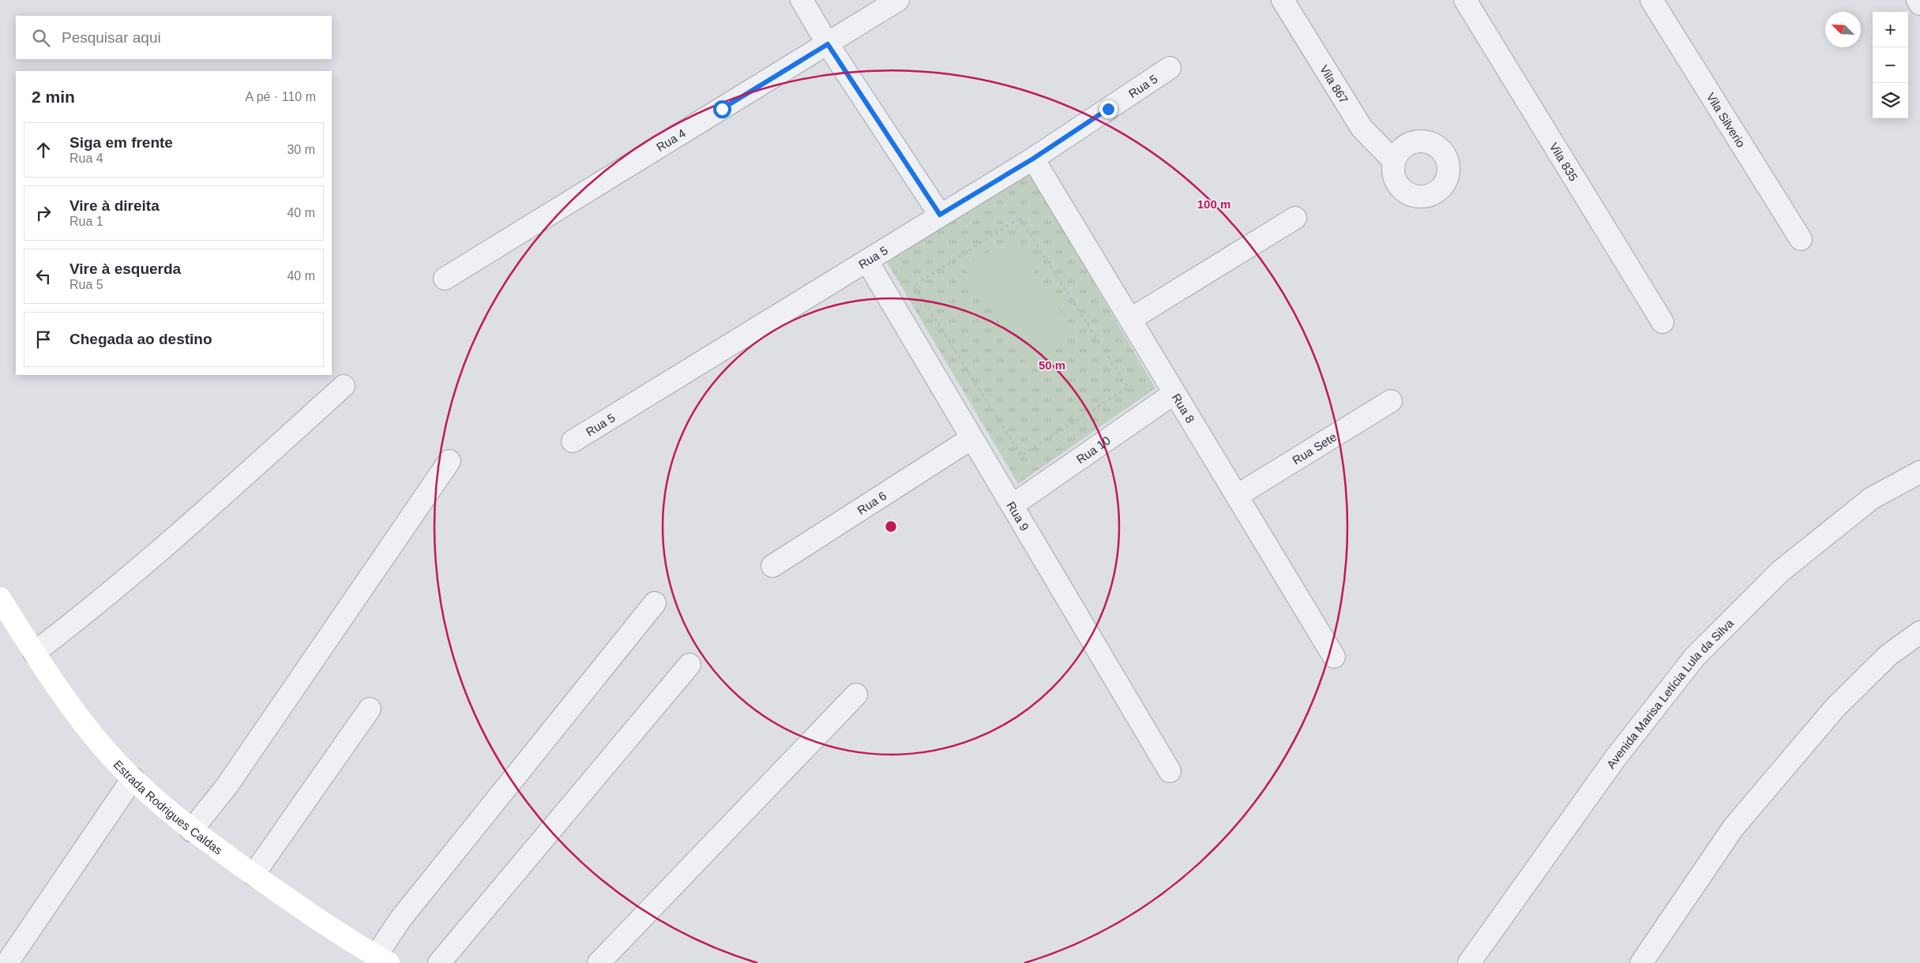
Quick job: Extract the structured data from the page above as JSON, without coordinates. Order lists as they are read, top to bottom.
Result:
{
  "streets": {
    "street": [
      "Vila 867",
      "Rua 5",
      "Vila Silverio",
      "Rua 4",
      "Vila 835",
      "Rua 8",
      "Rua Sete",
      "Rua 10",
      "Rua 6",
      "Rua 9",
      "Avenida Marisa Letícia Lula da Silva",
      "Estrada Rodrigues Caldas"
    ]
  },
  "crossings": [
    ["Rua 5", "Rua 8"],
    ["Rua 5", "Rua 9"],
    ["Rua 8", "Rua Sete"],
    ["Rua 8", "Rua 10"],
    ["Rua 10", "Rua 9"],
    ["Rua 6", "Rua 9"]
  ],
  "north": "top left",
  "page": {
    "map_buttons": ["+", "−"],
    "search": "Pesquisar aqui",
    "heading": ["2 min", "A pé · 110 m"],
    "list": [
      ["Siga em frente", "Rua 4", "30 m"],
      ["Vire à direita", "Rua 1", "40 m"],
      ["Vire à esquerda", "Rua 5", "40 m"],
      "Chegada ao destino"
    ]
  },
  "rings": ["100 m", "50 m"]
}
